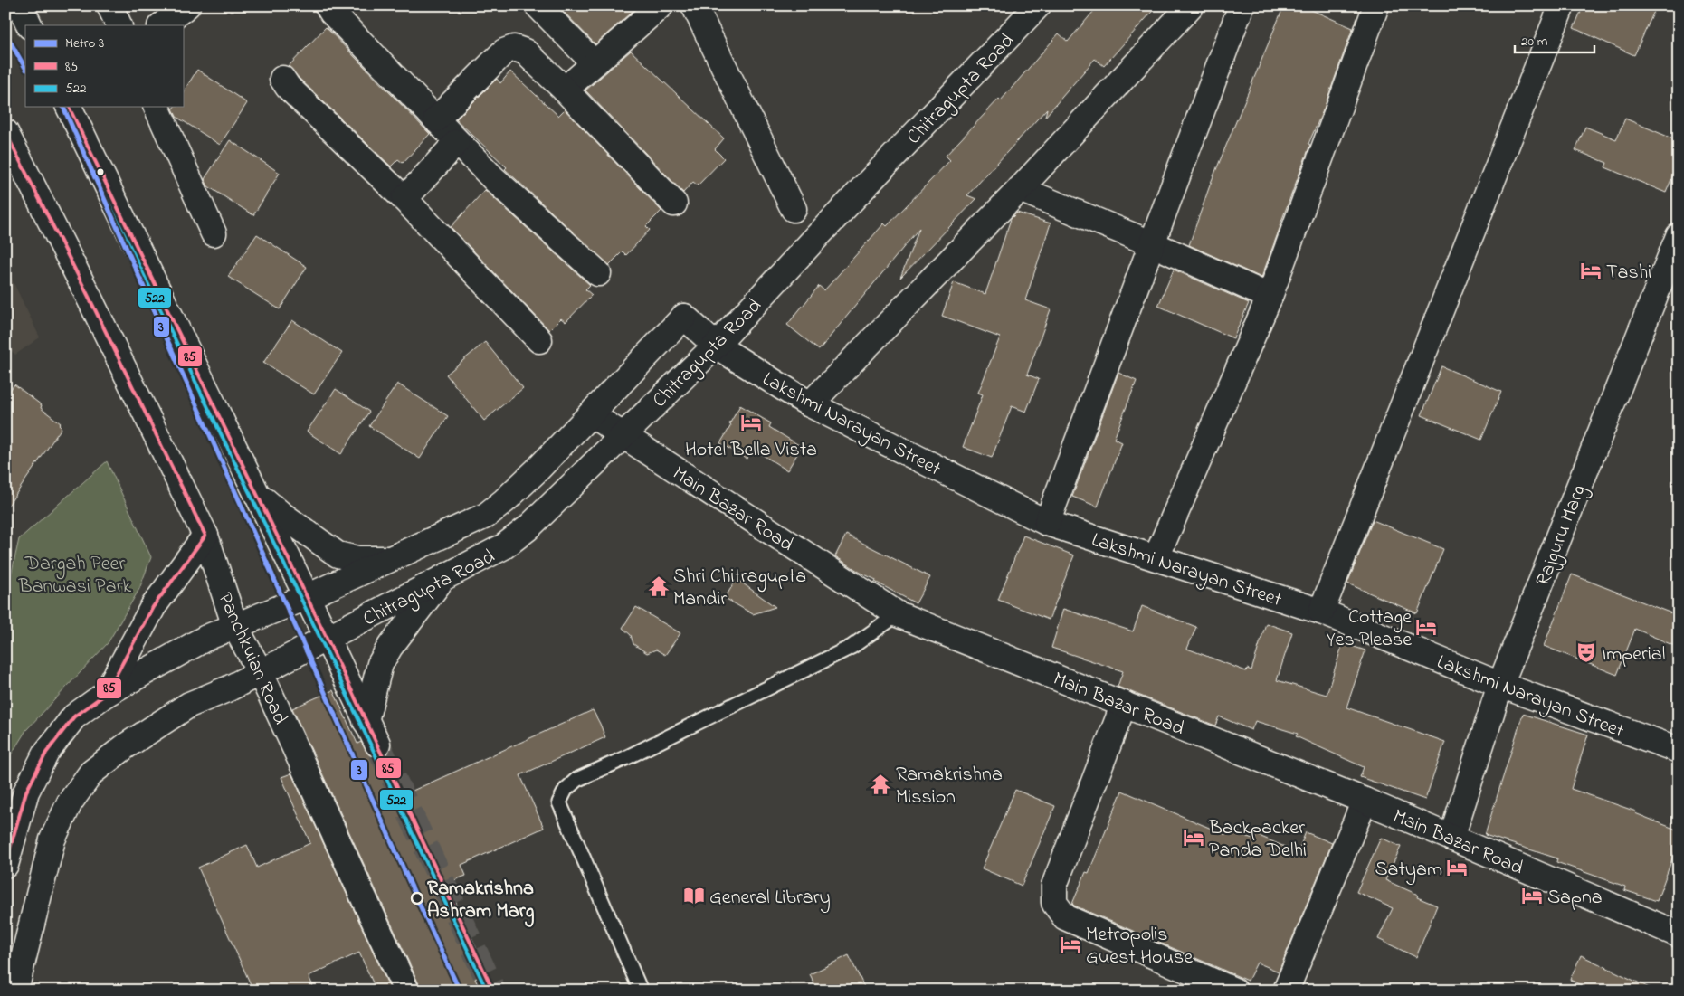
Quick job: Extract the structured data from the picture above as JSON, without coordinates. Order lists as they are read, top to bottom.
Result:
{
  "streets": {
    "street": [
      "Chitragupta Road",
      "Lakshmi Narayan Street",
      "Main Bazar Road",
      "Rajguru Marg",
      "Panchkuian Road"
    ]
  },
  "crossings": [
    ["Chitragupta Road", "Lakshmi Narayan Street"],
    ["Chitragupta Road", "Main Bazar Road"],
    ["Chitragupta Road", "Panchkuian Road"],
    ["Lakshmi Narayan Street", "Rajguru Marg"],
    ["Main Bazar Road", "Rajguru Marg"]
  ],
  "parks": ["Dargah Peer Banwasi Park"],
  "places": {
    "hotel": [
      "Tashi",
      "Hotel Bella Vista",
      "Cottage Yes Please",
      "Backpacker Panda Delhi",
      "Satyam",
      "Sapna",
      "Metropolis Guest House"
    ],
    "temple": ["Shri Chitragupta Mandir", "Ramakrishna Mission"],
    "theatre": ["Imperial"],
    "library": ["General Library"],
    "other": ["Ramakrishna Ashram Marg"]
  },
  "lines": ["metro line 3", "transit line 85", "transit line 522"],
  "legend": ["Metro 3", "85", "522"],
  "scale_bar": "20 m"
}
